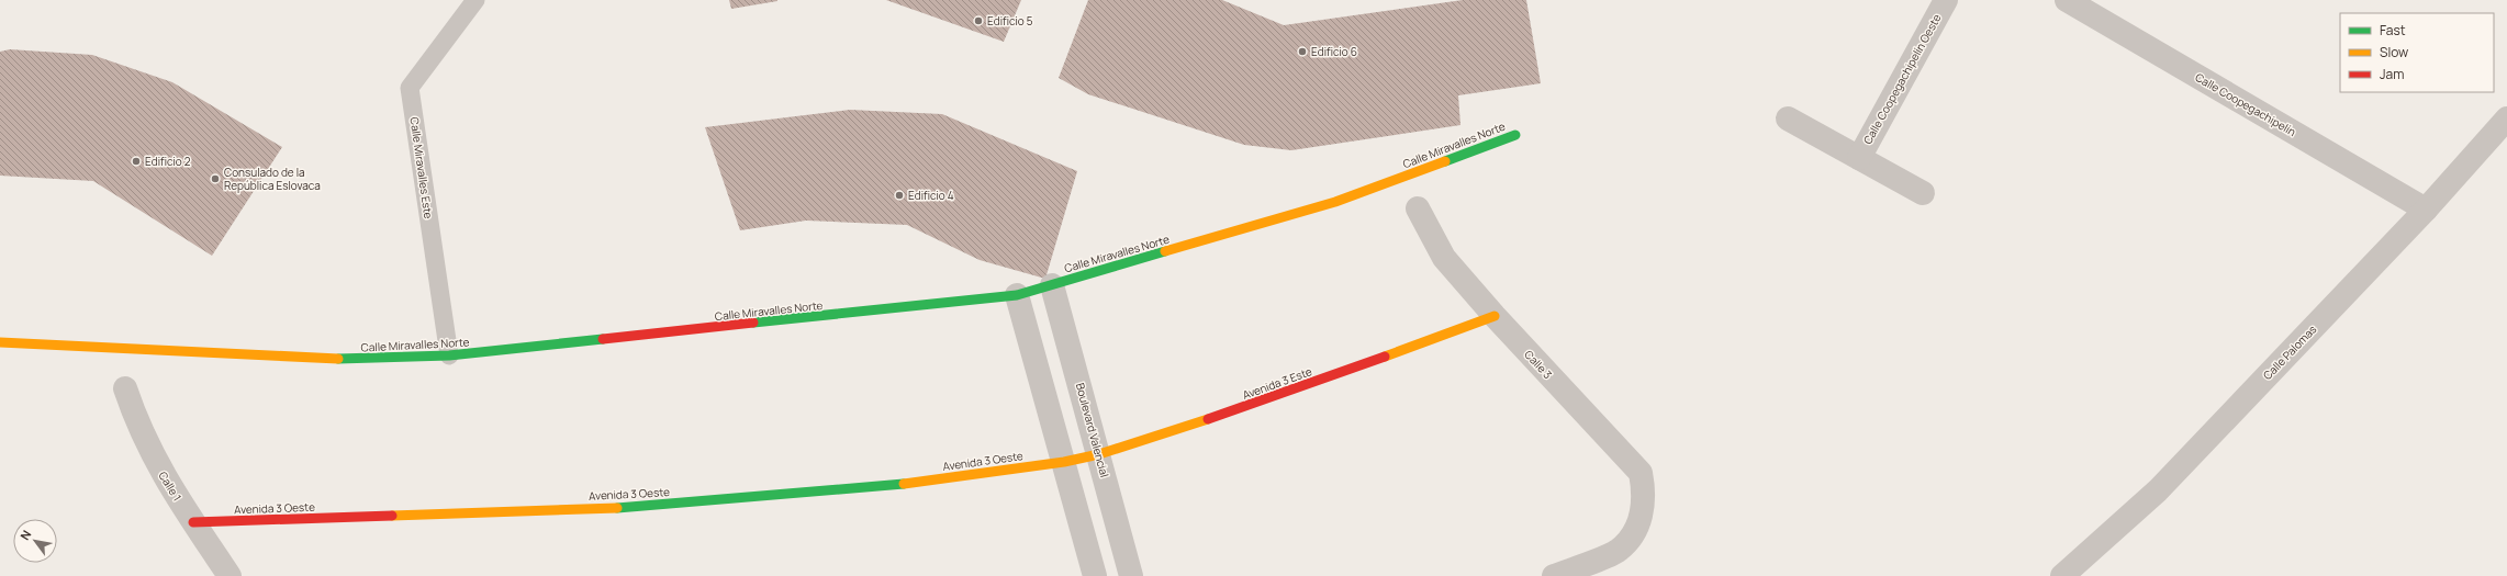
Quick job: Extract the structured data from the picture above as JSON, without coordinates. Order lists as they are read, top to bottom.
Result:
{
  "streets": {
    "street": [
      "Calle Coopegachipelín Oeste",
      "Calle Coopegachipelín",
      "Calle Miravalles Norte",
      "Calle Palomas",
      "Calle 3",
      "Avenida 3 Este",
      "Boulevard Valencial",
      "Avenida 3 Oeste",
      "Calle 1"
    ],
    "lane": ["Calle Miravalles Este"]
  },
  "crossings": [
    ["Calle Coopegachipelín", "Calle Palomas"],
    ["Calle Miravalles Norte", "Calle Miravalles Este"],
    ["Calle Miravalles Norte", "Boulevard Valencial"],
    ["Calle 3", "Avenida 3 Este"],
    ["Avenida 3 Este", "Boulevard Valencial"],
    ["Avenida 3 Este", "Avenida 3 Oeste"],
    ["Avenida 3 Oeste", "Calle 1"]
  ],
  "places": [
    "Edificio 5",
    "Edificio 6",
    "Edificio 2",
    "Consulado de la República Eslovaca",
    "Edificio 4"
  ],
  "legend": ["Fast", "Slow", "Jam"],
  "north": "top left"
}
